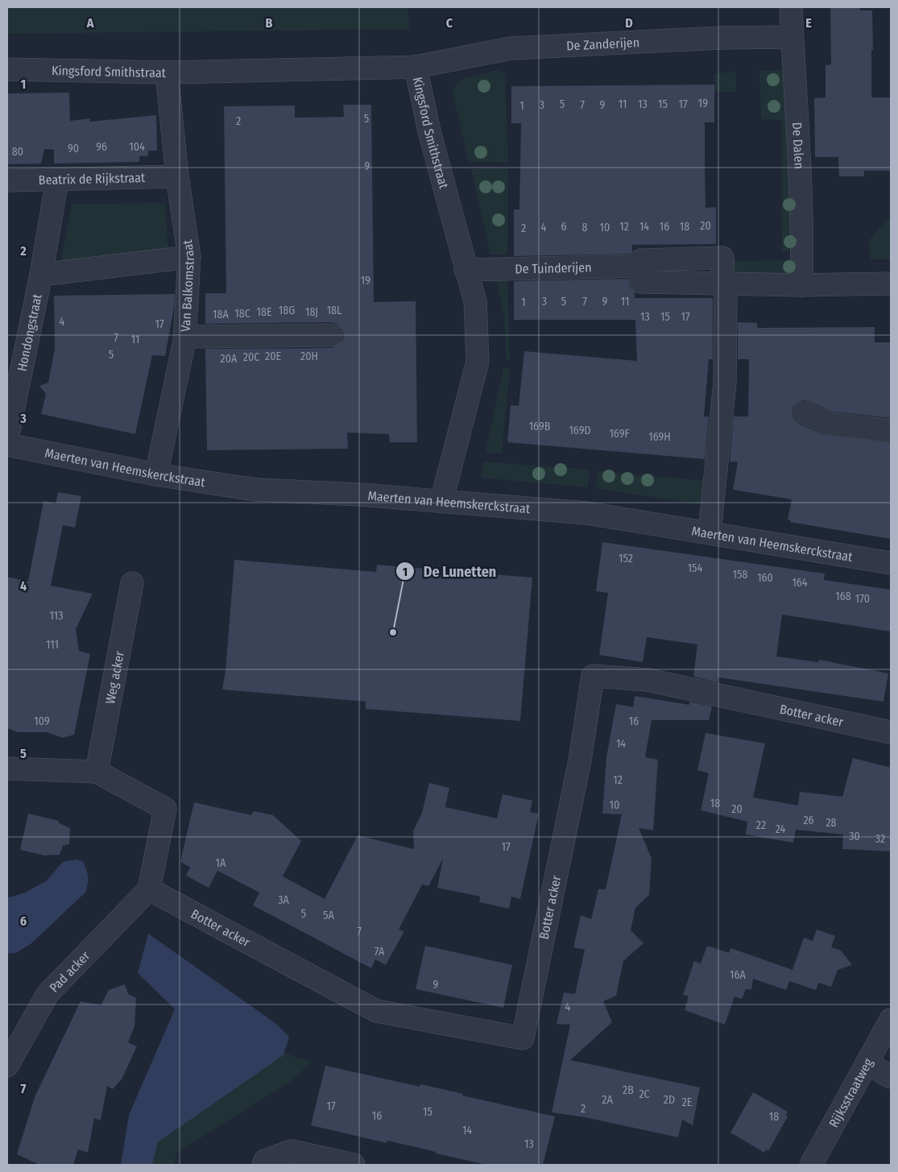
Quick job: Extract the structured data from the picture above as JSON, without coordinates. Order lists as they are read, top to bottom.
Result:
{
  "streets": {
    "street": [
      "De Zanderijen",
      "Kingsford Smithstraat",
      "De Dalen",
      "Beatrix de Rijkstraat",
      "De Tuinderijen",
      "Van Balkomstraat",
      "Hondongstraat",
      "Maerten van Heemskerckstraat",
      "Weg acker",
      "Botter acker",
      "Pad acker",
      "Rijksstraatweg"
    ]
  },
  "crossings": [
    ["De Zanderijen", "Kingsford Smithstraat"],
    ["De Zanderijen", "De Dalen"],
    ["Kingsford Smithstraat", "De Tuinderijen"],
    ["Kingsford Smithstraat", "Van Balkomstraat"],
    ["Kingsford Smithstraat", "Maerten van Heemskerckstraat"],
    ["Beatrix de Rijkstraat", "Van Balkomstraat"],
    ["Beatrix de Rijkstraat", "Hondongstraat"],
    ["Van Balkomstraat", "Maerten van Heemskerckstraat"],
    ["Botter acker", "Pad acker"]
  ],
  "places": ["De Lunetten"],
  "house_numbers": [
    "19",
    "5",
    "11",
    "13",
    "15",
    "17",
    "3",
    "7",
    "9",
    "1",
    "5",
    "2",
    "96",
    "104",
    "90",
    "80",
    "9",
    "20",
    "6",
    "12",
    "14",
    "16",
    "18",
    "4",
    "8",
    "10",
    "2",
    "19",
    "3",
    "5",
    "7",
    "9",
    "11",
    "1",
    "18G",
    "18L",
    "18E",
    "18J",
    "18C",
    "18A",
    "13",
    "15",
    "17",
    "4",
    "17",
    "7",
    "11",
    "5",
    "20E",
    "20H",
    "20C",
    "20A",
    "169B",
    "169D",
    "169F",
    "169H",
    "152",
    "154",
    "158",
    "160",
    "164",
    "168",
    "170",
    "113",
    "111",
    "109",
    "16",
    "14",
    "12",
    "18",
    "10",
    "20",
    "26",
    "28",
    "22",
    "24",
    "30",
    "32",
    "17",
    "1A",
    "3A",
    "5",
    "5A",
    "7",
    "7A",
    "16A",
    "9",
    "4",
    "2B",
    "2C",
    "2A",
    "2D",
    "2E",
    "17",
    "2",
    "15",
    "16",
    "18",
    "14",
    "13"
  ],
  "grid": {
    "columns": [
      "A",
      "B",
      "C",
      "D",
      "E"
    ],
    "rows": [
      "1",
      "2",
      "3",
      "4",
      "5",
      "6",
      "7"
    ]
  }
}
